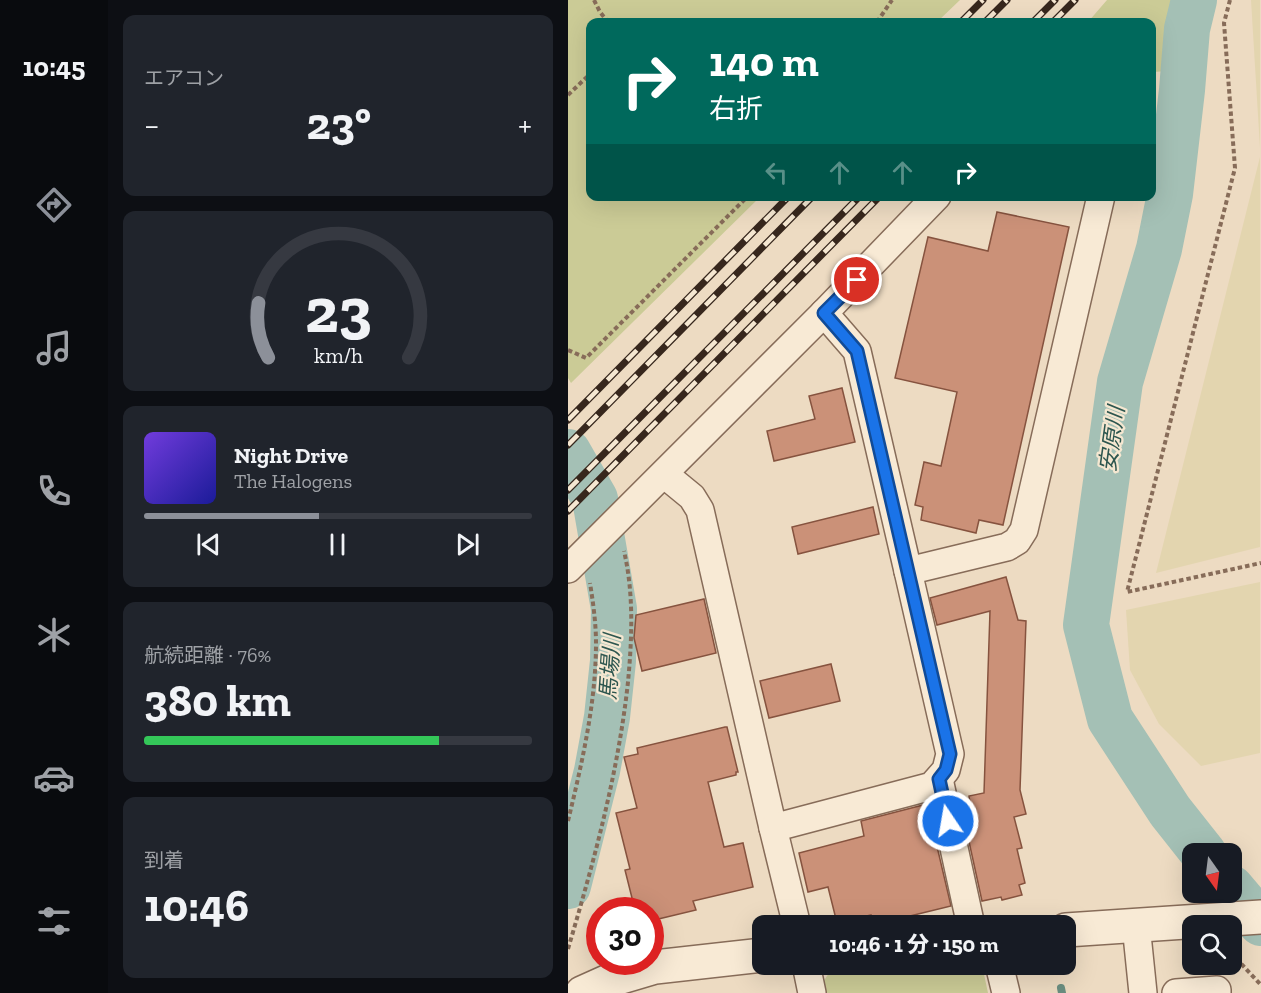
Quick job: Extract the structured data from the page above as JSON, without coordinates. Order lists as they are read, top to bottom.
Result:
{
  "water": ["安原川", "馬場川"],
  "north": "bottom",
  "page": {
    "tabs": "10:45",
    "tile": [
      "エアコン",
      ["航続距離 · 76%", "380 km"],
      ["到着", "10:46"]
    ],
    "turn": ["140 m", "右折"],
    "heat": ["−", "23°", "+"],
    "song": ["Night Drive", "The Halogens"],
    "limit": "30",
    "trip": "10:46 · 1 分 · 150 m",
    "gauge": ["23", "km/h"]
  }
}
